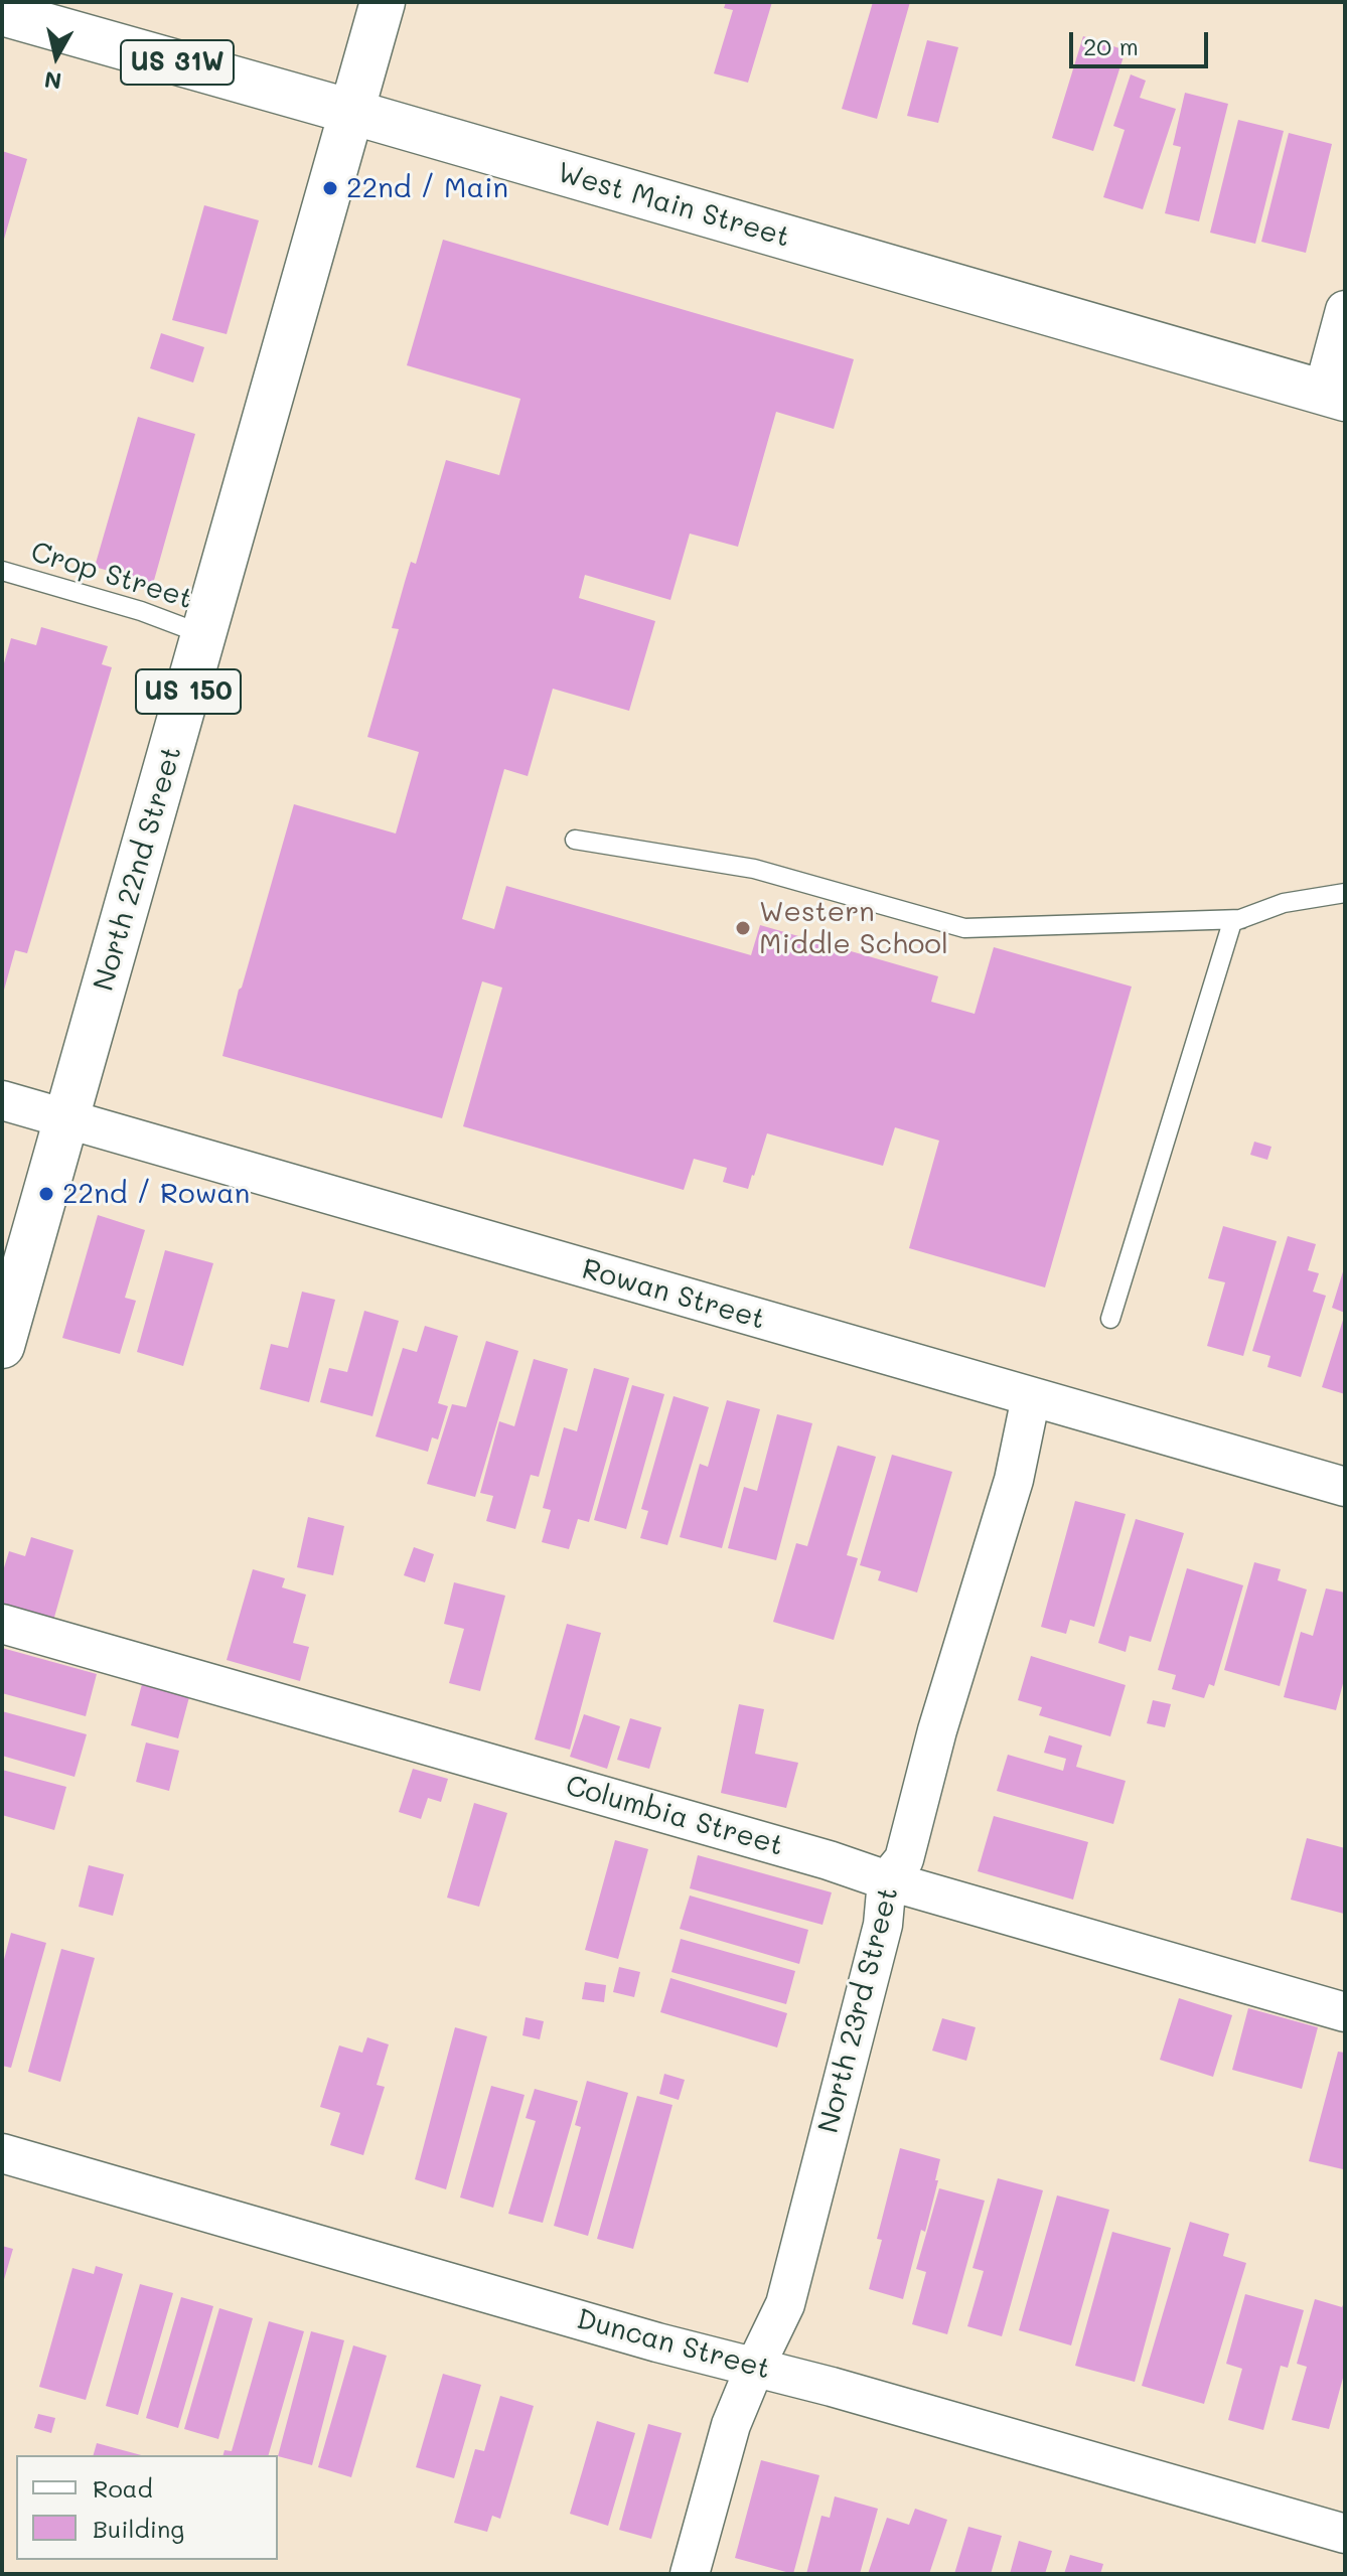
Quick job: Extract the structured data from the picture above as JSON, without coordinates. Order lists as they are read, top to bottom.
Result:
{
  "streets": {
    "main road": [
      "US 31W",
      "West Main Street",
      "US 150",
      "North 22nd Street"
    ],
    "street": [
      "Rowan Street",
      "Columbia Street",
      "North 23rd Street",
      "Duncan Street"
    ],
    "lane": ["Crop Street"]
  },
  "crossings": [
    ["West Main Street", "North 22nd Street"],
    ["Crop Street", "North 22nd Street"],
    ["North 22nd Street", "Rowan Street"],
    ["Rowan Street", "North 23rd Street"],
    ["Columbia Street", "North 23rd Street"],
    ["North 23rd Street", "Duncan Street"]
  ],
  "places": ["22nd / Main", "Western Middle School", "22nd / Rowan"],
  "legend": ["Road", "Building"],
  "scale_bar": "20 m",
  "north": "bottom"
}
